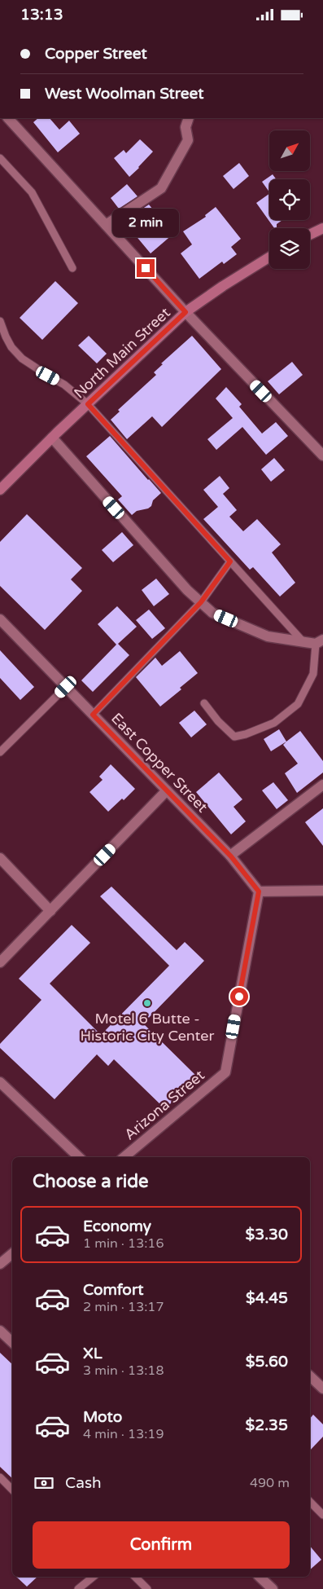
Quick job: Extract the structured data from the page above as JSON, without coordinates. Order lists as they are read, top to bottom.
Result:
{
  "streets": {
    "main road": ["North Main Street"],
    "street": ["East Copper Street", "Arizona Street"]
  },
  "crossings": [
    ["East Copper Street", "Arizona Street"]
  ],
  "places": ["Motel 6 Butte - Historic City Center"],
  "north": "top right",
  "page": {
    "status": "13:13",
    "banner": ["Copper Street", "West Woolman Street"],
    "bubble": "2 min",
    "heading": "Choose a ride",
    "list": [
      {
        "name": "Economy",
        "note": "1 min · 13:16",
        "value": "$3.30"
      },
      {
        "name": "Comfort",
        "note": "2 min · 13:17",
        "value": "$4.45"
      },
      {
        "name": "XL",
        "note": "3 min · 13:18",
        "value": "$5.60"
      },
      {
        "name": "Moto",
        "note": "4 min · 13:19",
        "value": "$2.35"
      }
    ],
    "pay": ["Cash", "490 m"],
    "buttons": "Confirm"
  }
}
